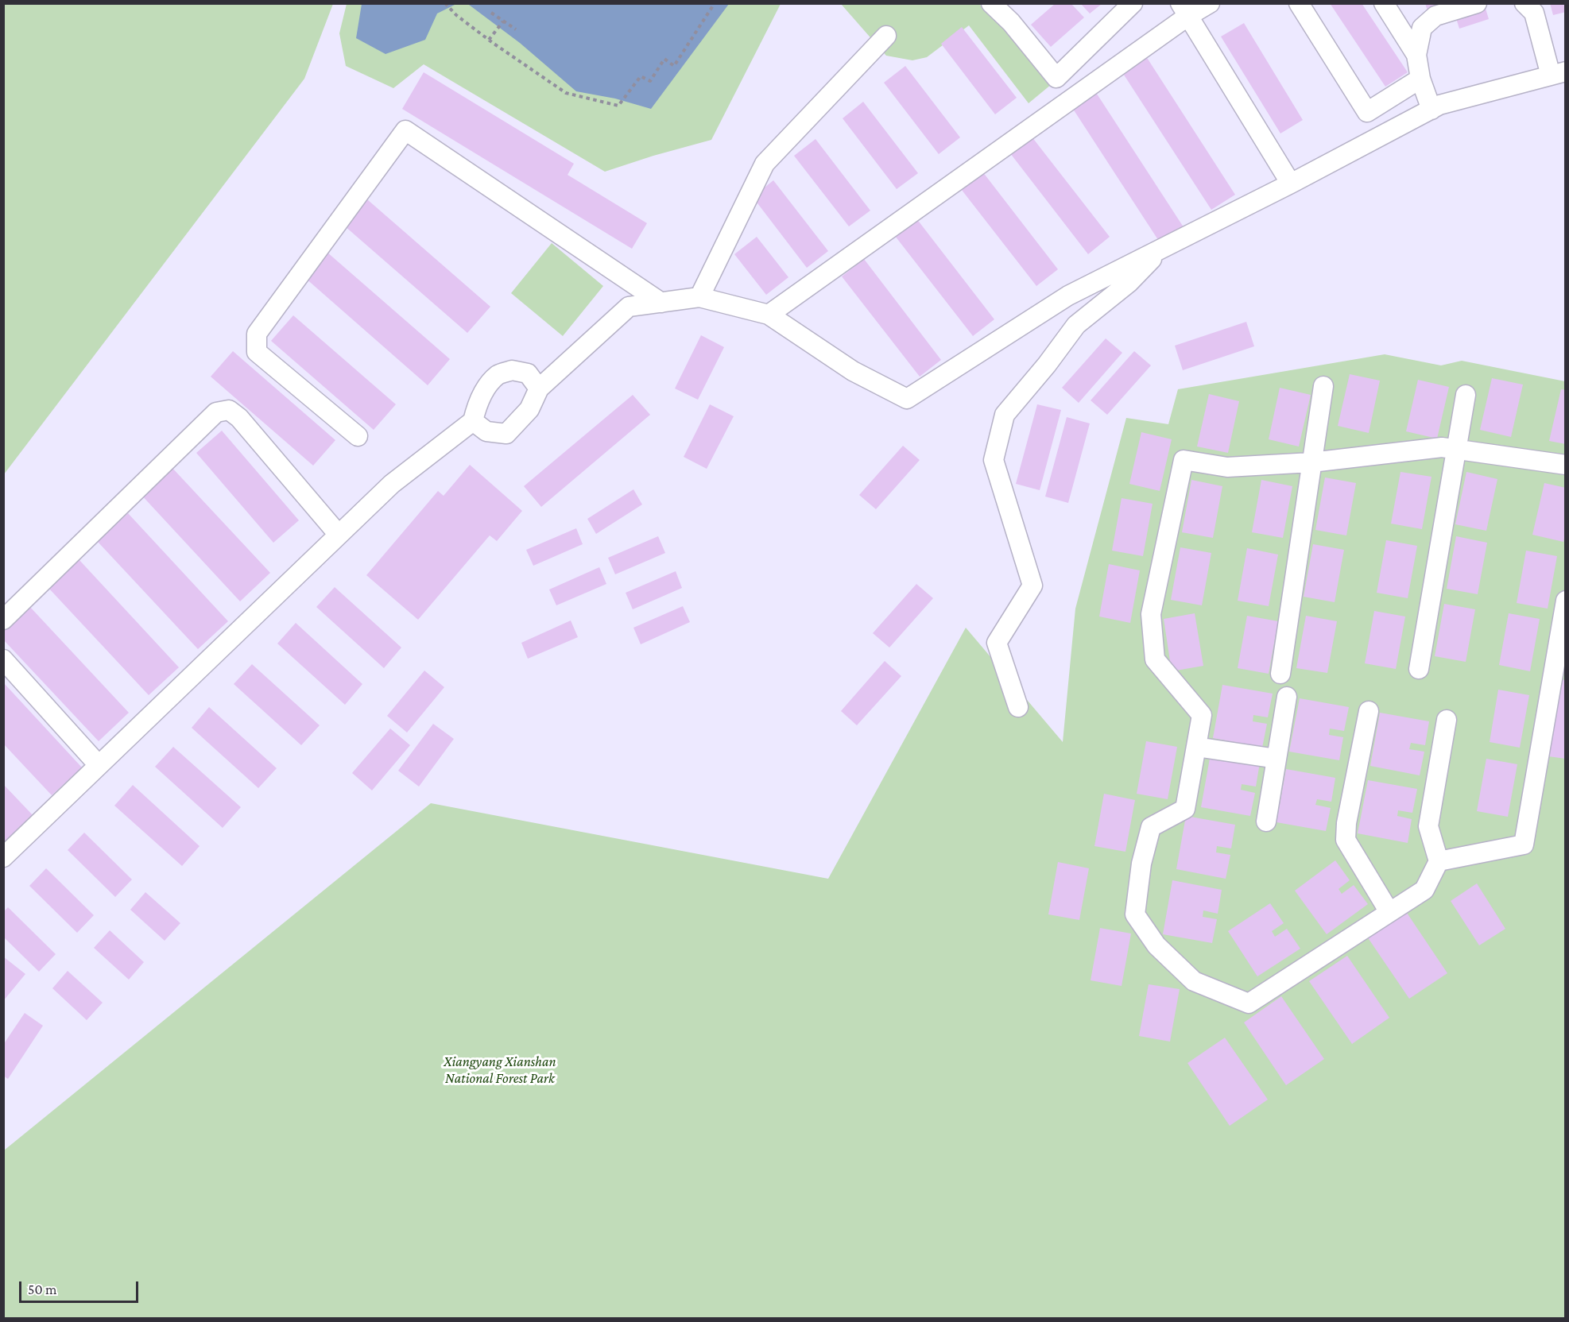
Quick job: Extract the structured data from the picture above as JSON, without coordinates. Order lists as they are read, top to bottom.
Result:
{
  "parks": ["Xiangyang Xianshan National Forest Park"],
  "scale_bar": "50 m"
}
